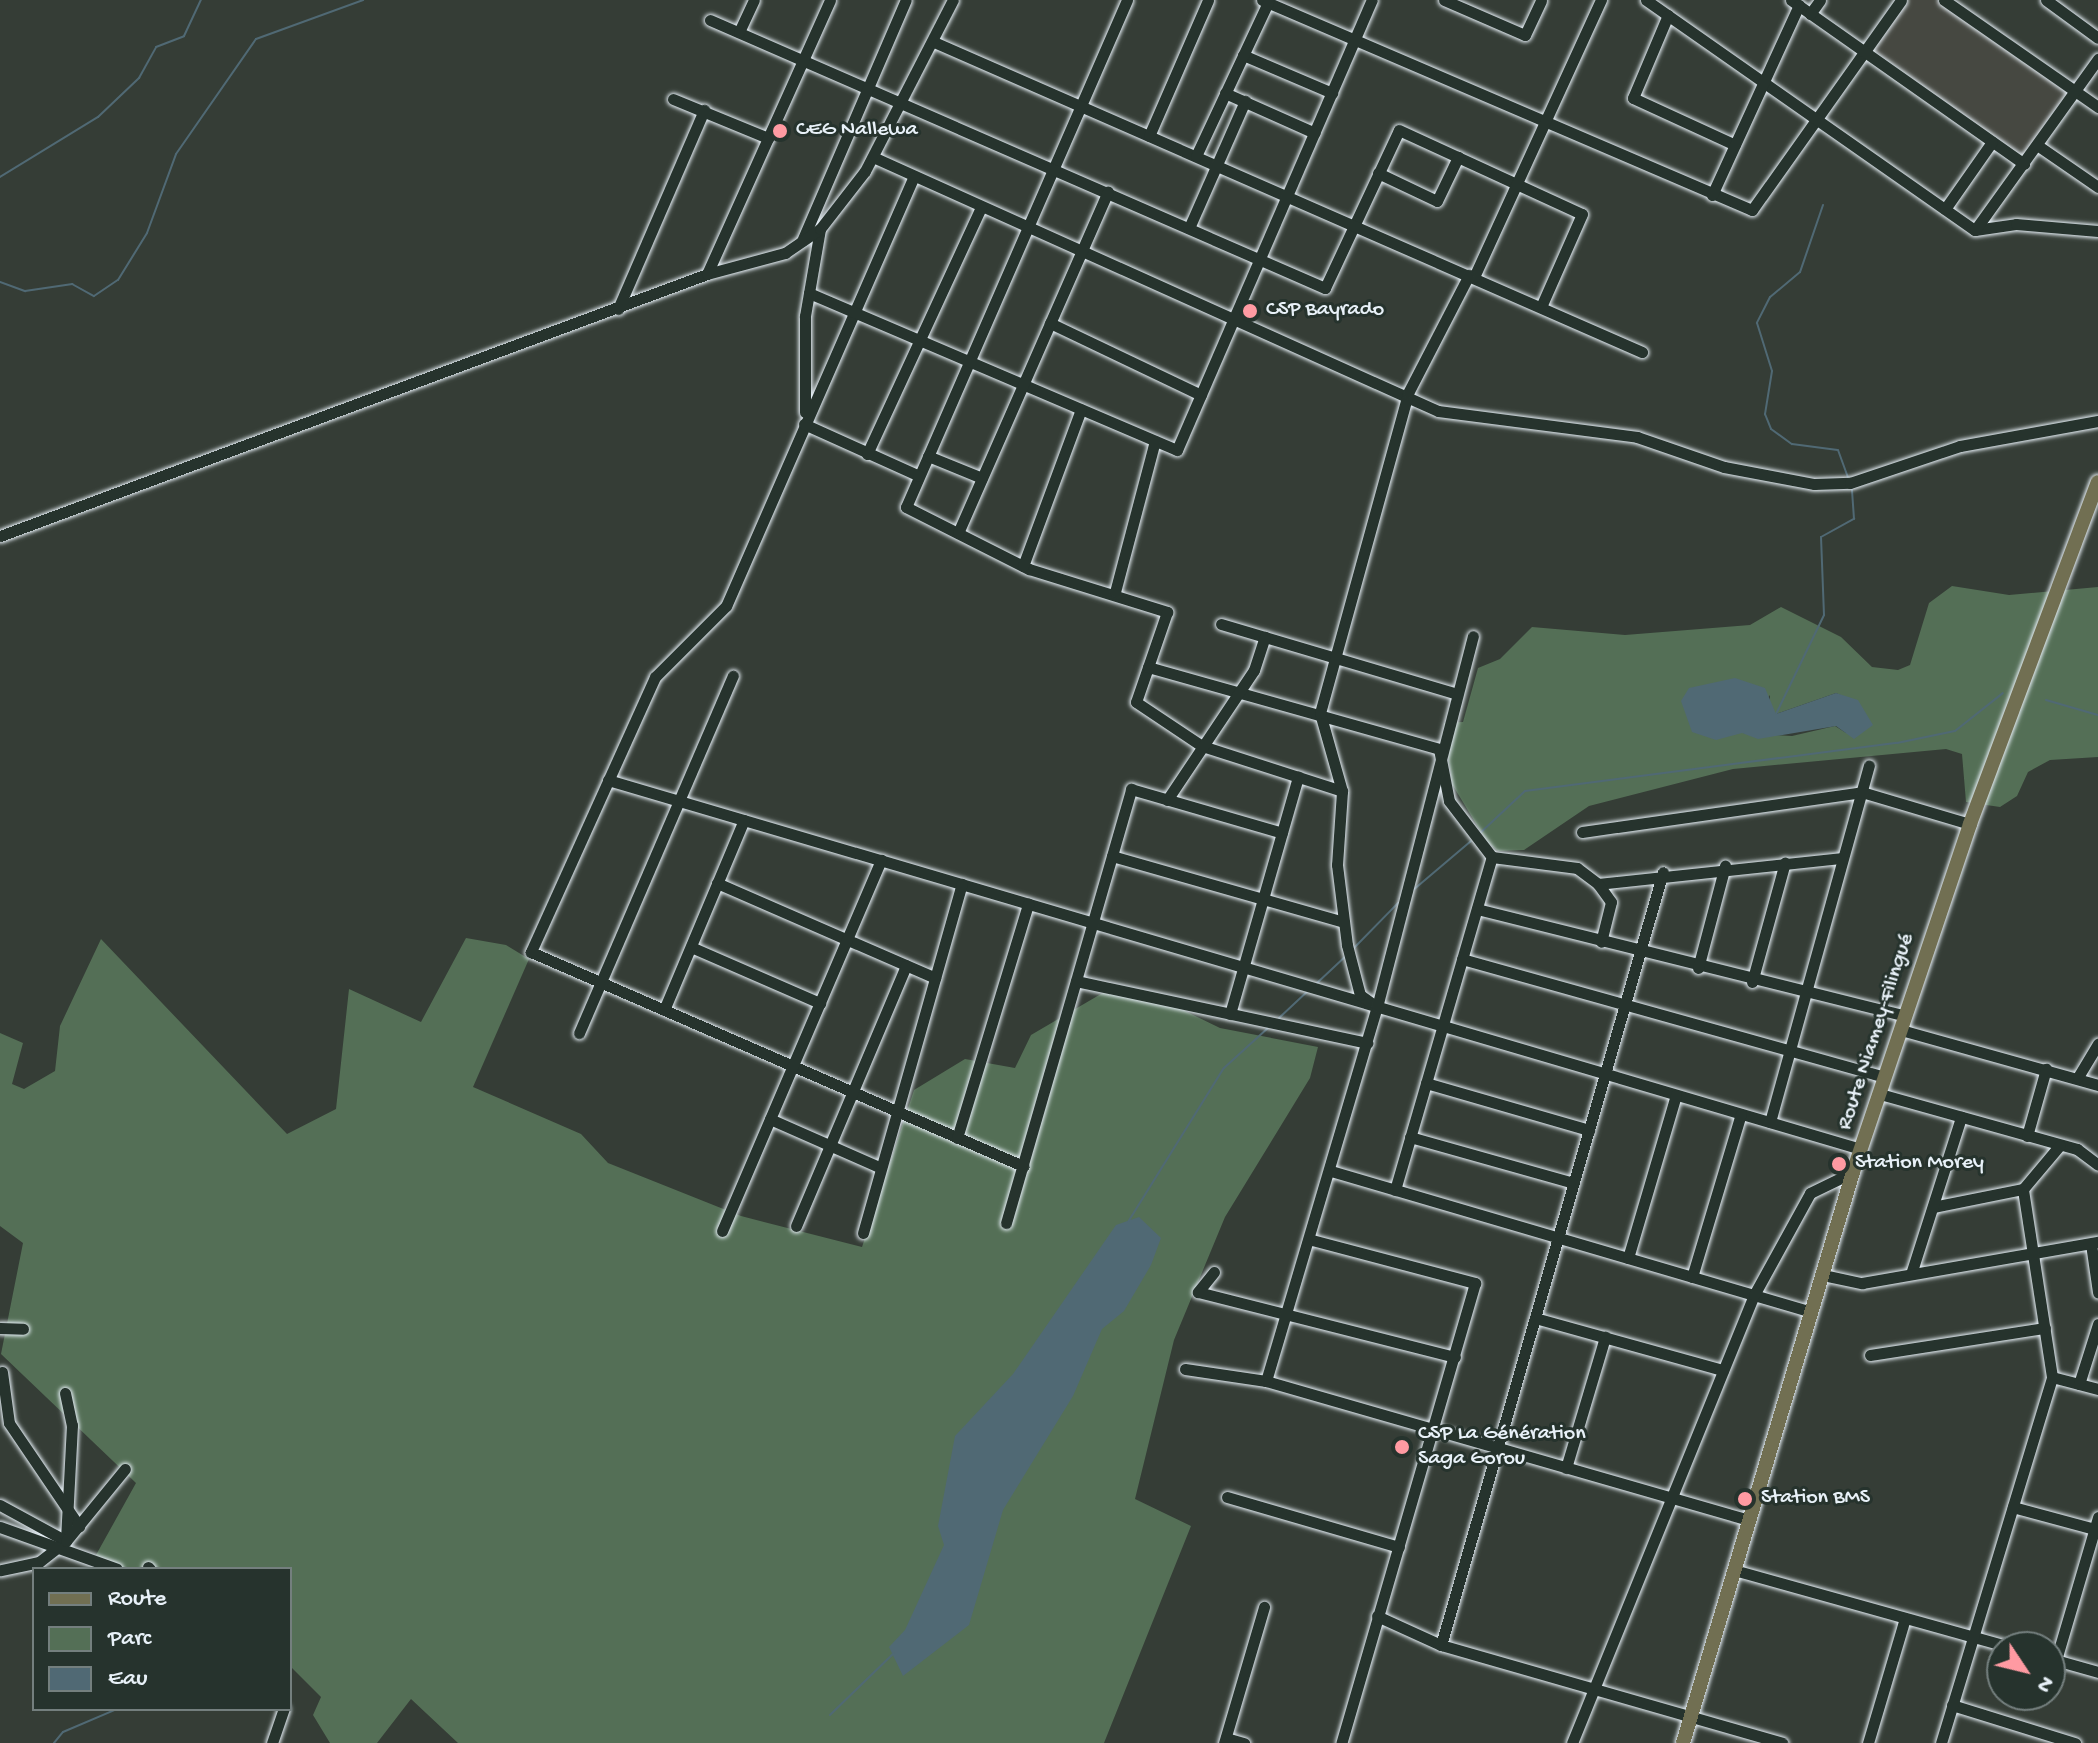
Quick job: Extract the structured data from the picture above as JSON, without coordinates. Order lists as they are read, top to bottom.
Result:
{
  "streets": {
    "main road": ["Route Niamey-Filingué"]
  },
  "places": [
    "CEG Nallewa",
    "CSP Bayrado",
    "Station Morey",
    "CSP La Génération Saga Gorou",
    "Station BMS"
  ],
  "legend": ["Route", "Parc", "Eau"],
  "north": "bottom right"
}
